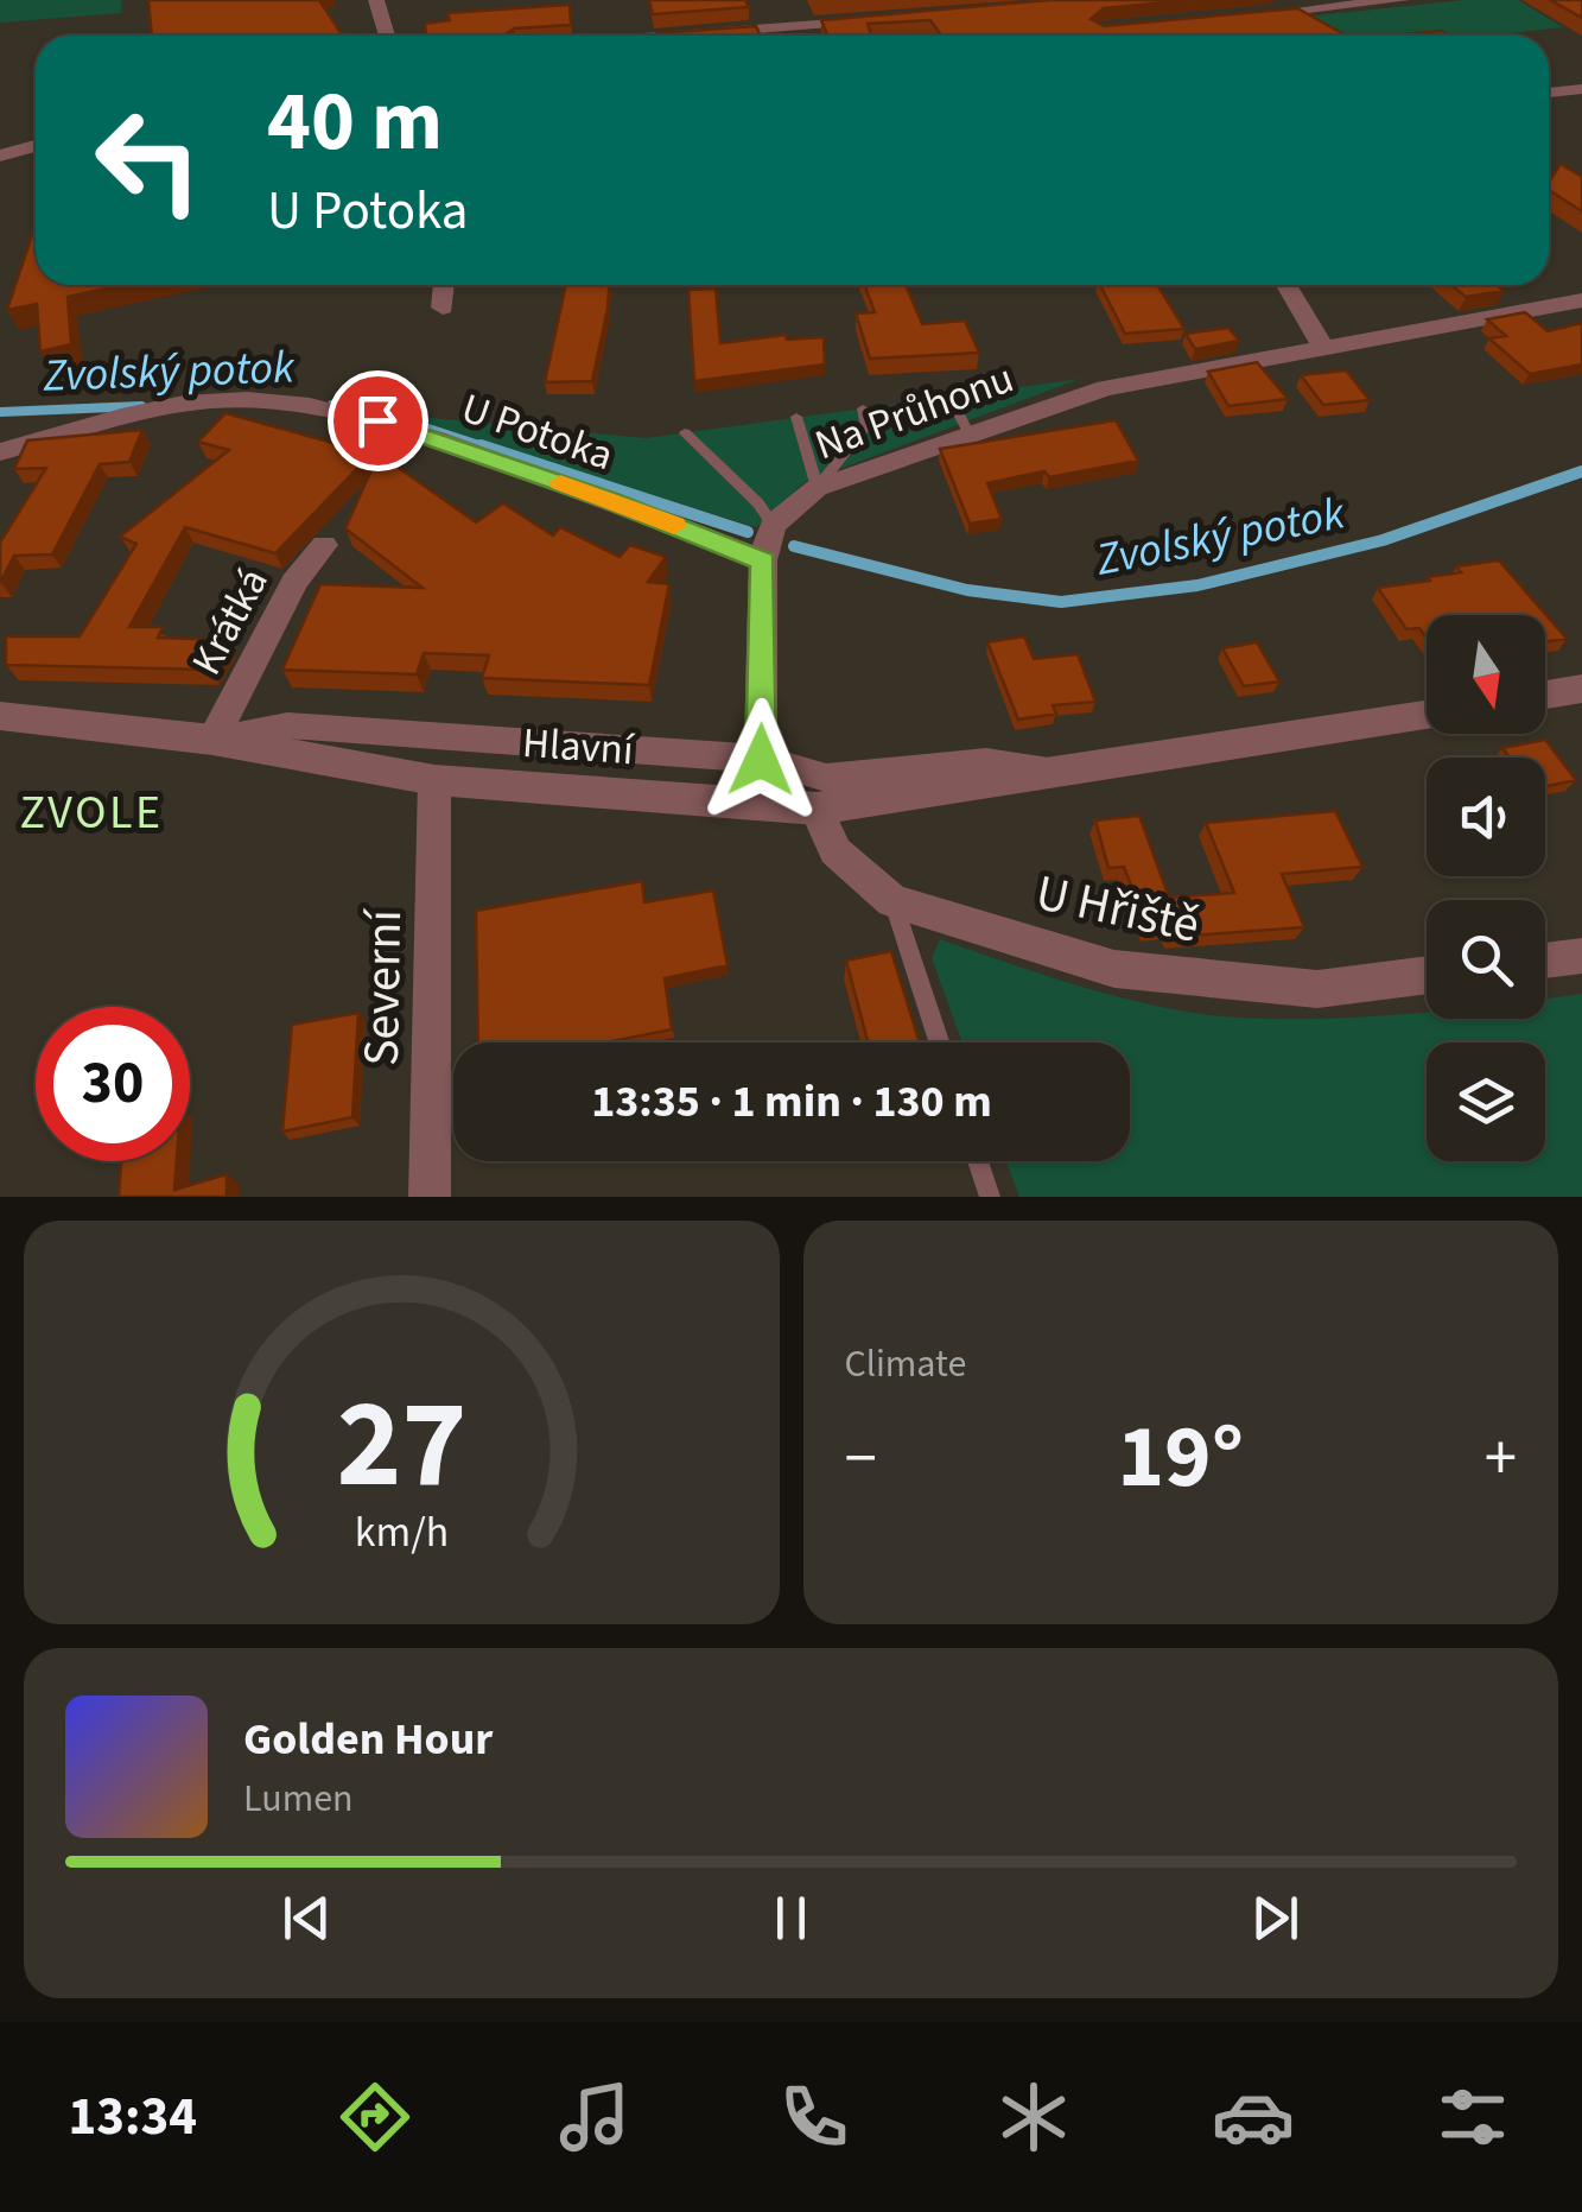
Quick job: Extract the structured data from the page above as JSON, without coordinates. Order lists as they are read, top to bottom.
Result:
{
  "streets": {
    "street": [
      "Na Průhonu",
      "U Potoka",
      "Krátká",
      "Hlavní",
      "U Hřiště",
      "Severní"
    ]
  },
  "crossings": [
    ["Krátká", "Hlavní"],
    ["Hlavní", "U Hřiště"],
    ["Hlavní", "Severní"]
  ],
  "districts": ["ZVOLE"],
  "water": ["Zvolský potok"],
  "north": "bottom",
  "page": {
    "turn": ["40 m", "U Potoka"],
    "limit": "30",
    "trip": "13:35 · 1 min · 130 m",
    "tile": "Climate",
    "heat": ["−", "19°", "+"],
    "song": ["Golden Hour", "Lumen"],
    "tabs": "13:34",
    "gauge": ["27", "km/h"]
  }
}
